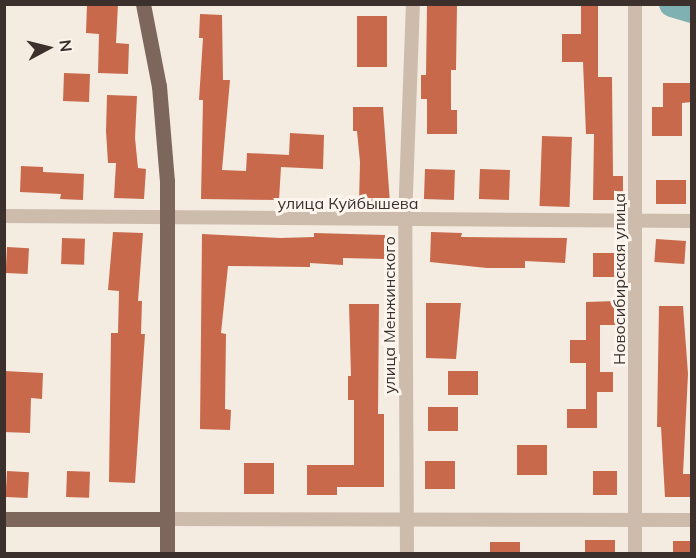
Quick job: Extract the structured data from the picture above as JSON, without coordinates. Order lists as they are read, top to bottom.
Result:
{
  "streets": {
    "street": ["улица Куйбышева", "Новосибирская улица", "улица Менжинского"]
  },
  "crossings": [
    ["улица Куйбышева", "Новосибирская улица"],
    ["улица Куйбышева", "улица Менжинского"]
  ],
  "north": "right"
}
